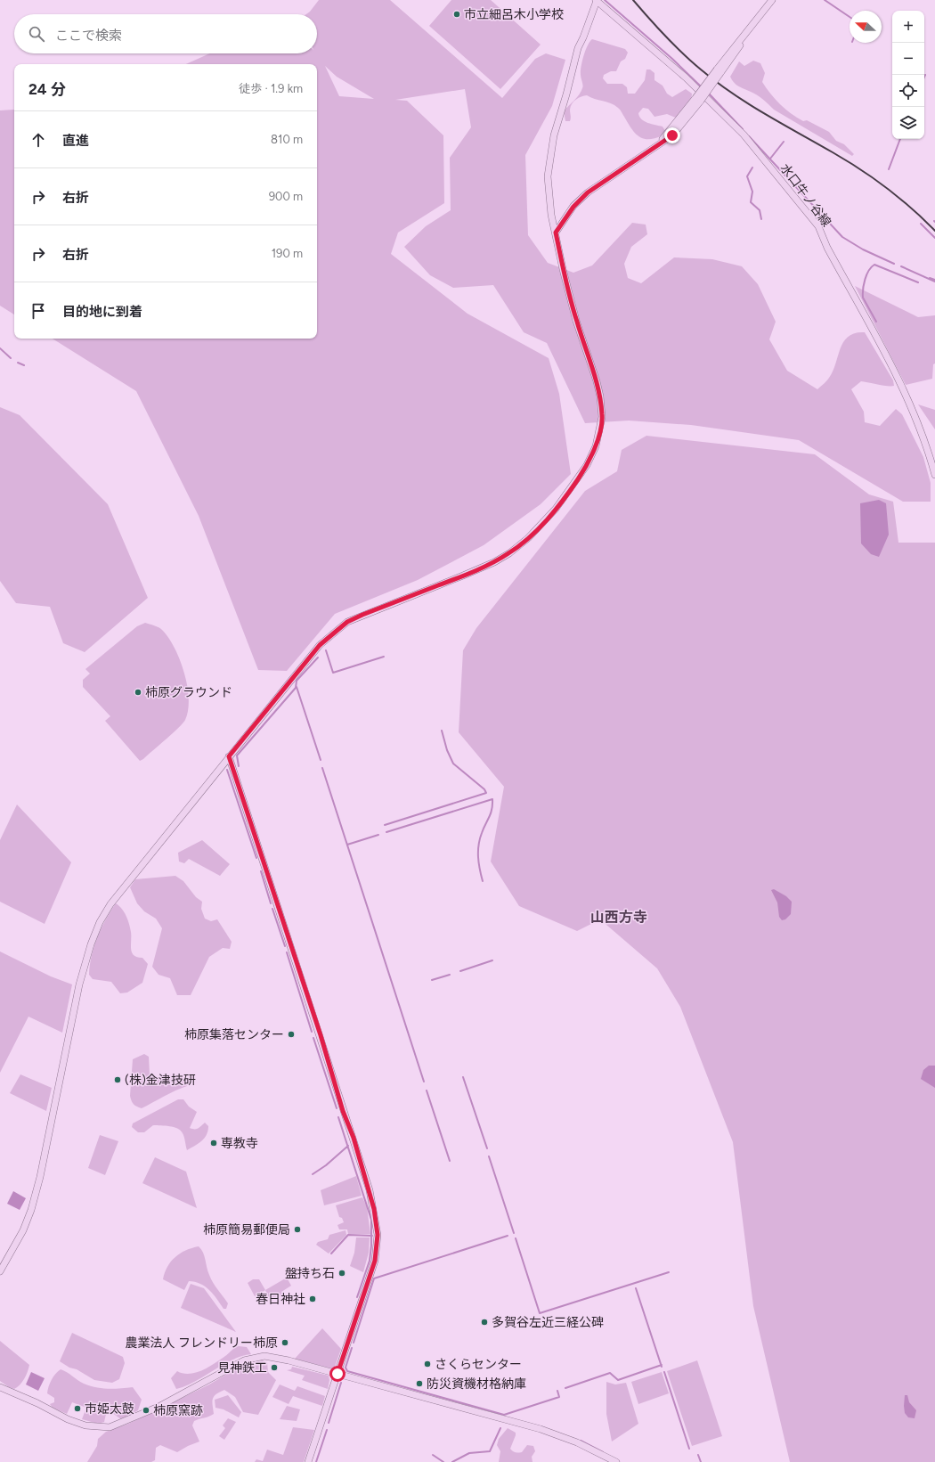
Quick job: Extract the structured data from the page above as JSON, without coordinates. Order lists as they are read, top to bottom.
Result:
{
  "streets": {
    "street": ["水口牛ノ谷線"]
  },
  "districts": ["山西方寺"],
  "places": [
    "市立細呂木小学校",
    "柿原グラウンド",
    "柿原集落センター",
    "(株)金津技研",
    "専教寺",
    "柿原簡易郵便局",
    "盤持ち石",
    "春日神社",
    "多賀谷左近三経公碑",
    "農業法人 フレンドリー柿原",
    "さくらセンター",
    "見神鉄工",
    "防災資機材格納庫",
    "市姫太鼓",
    "柿原窯跡"
  ],
  "north": "left",
  "page": {
    "map_buttons": ["+", "−"],
    "search": "ここで検索",
    "heading": ["24 分", "徒歩 · 1.9 km"],
    "list": [
      ["直進", "810 m"],
      ["右折", "900 m"],
      ["右折", "190 m"],
      "目的地に到着"
    ]
  }
}
